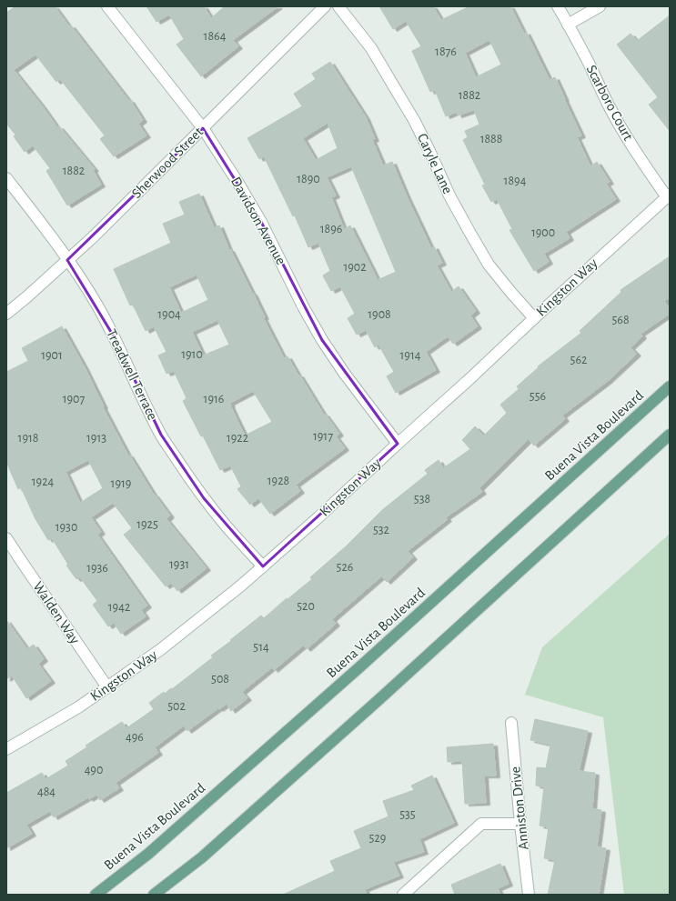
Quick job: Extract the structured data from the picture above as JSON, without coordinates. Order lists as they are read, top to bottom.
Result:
{
  "streets": {
    "main road": ["Buena Vista Boulevard"],
    "street": [
      "Scarboro Court",
      "Sherwood Street",
      "Caryle Lane",
      "Davidson Avenue",
      "Kingston Way",
      "Treadwell Terrace",
      "Walden Way",
      "Anniston Drive"
    ]
  },
  "crossings": [
    ["Scarboro Court", "Kingston Way"],
    ["Sherwood Street", "Davidson Avenue"],
    ["Sherwood Street", "Treadwell Terrace"],
    ["Caryle Lane", "Kingston Way"],
    ["Davidson Avenue", "Kingston Way"],
    ["Kingston Way", "Treadwell Terrace"],
    ["Kingston Way", "Walden Way"]
  ],
  "house_numbers": [
    "1864",
    "1876",
    "1882",
    "1888",
    "1882",
    "1890",
    "1894",
    "1896",
    "1900",
    "1902",
    "1904",
    "1908",
    "568",
    "1910",
    "1901",
    "1914",
    "562",
    "556",
    "1907",
    "1916",
    "1917",
    "1918",
    "1913",
    "1922",
    "1928",
    "1924",
    "1919",
    "538",
    "1925",
    "1930",
    "532",
    "1931",
    "526",
    "1936",
    "520",
    "1942",
    "514",
    "508",
    "502",
    "496",
    "490",
    "484",
    "535",
    "529"
  ]
}
